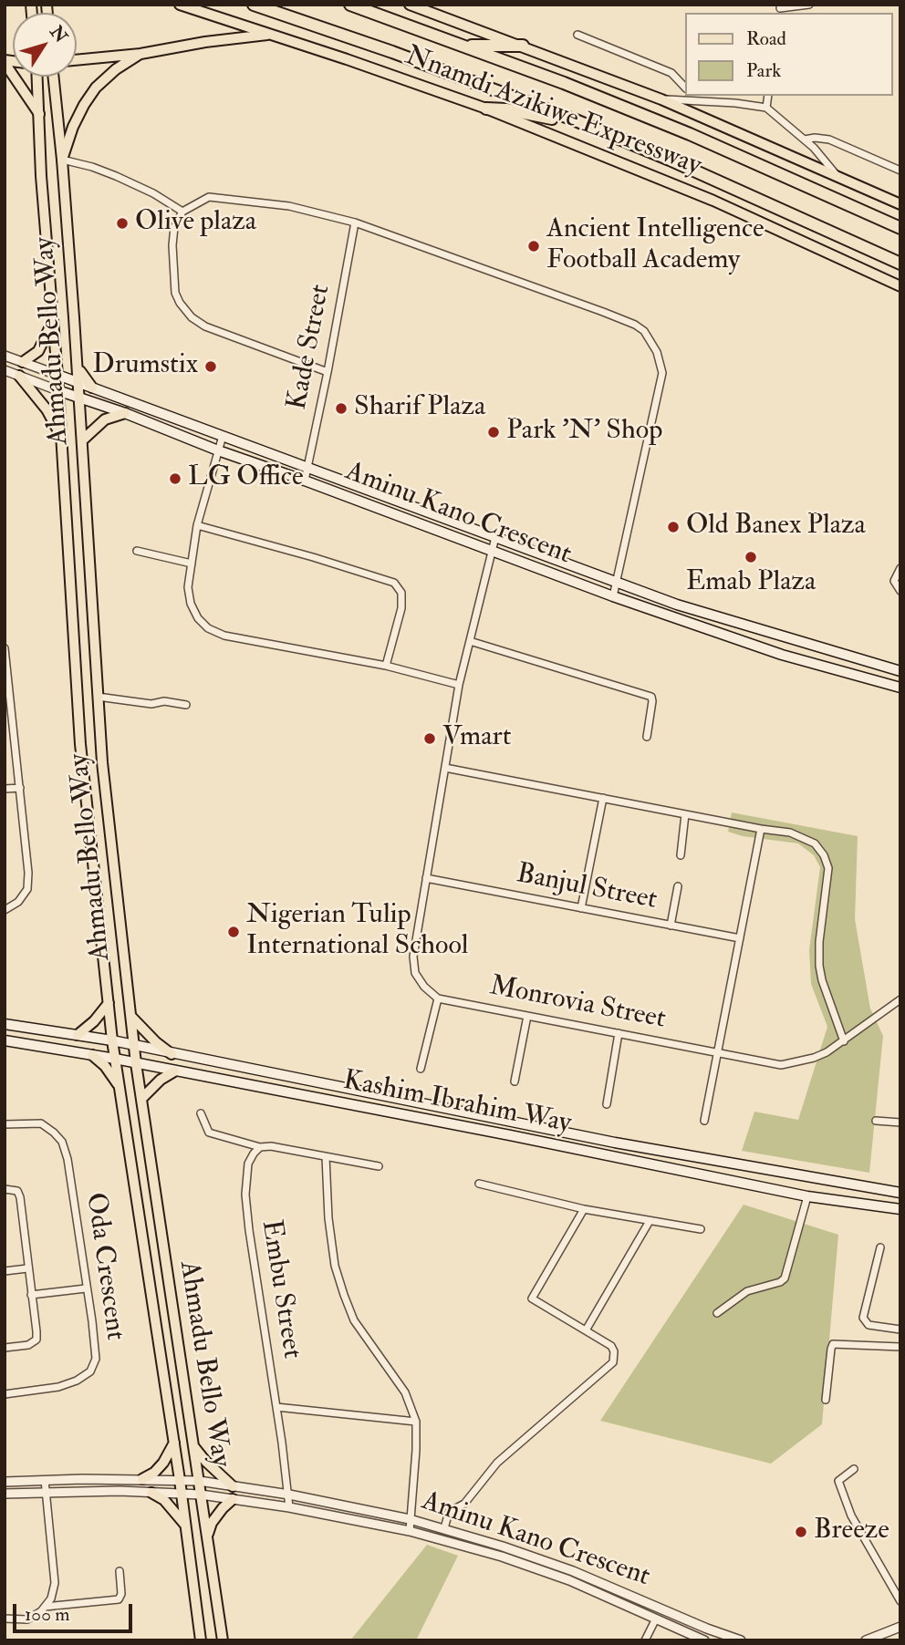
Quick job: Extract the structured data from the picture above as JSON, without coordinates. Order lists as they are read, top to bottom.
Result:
{
  "streets": {
    "highway": ["Nnamdi Azikiwe Expressway"],
    "main road": ["Ahmadu Bello Way", "Aminu Kano Crescent", "Kashim Ibrahim Way"],
    "street": [
      "Kade Street",
      "Banjul Street",
      "Monrovia Street",
      "Oda Crescent",
      "Embu Street"
    ]
  },
  "crossings": [
    ["Ahmadu Bello Way", "Aminu Kano Crescent"],
    ["Ahmadu Bello Way", "Kashim Ibrahim Way"],
    ["Kade Street", "Aminu Kano Crescent"],
    ["Aminu Kano Crescent", "Embu Street"]
  ],
  "places": [
    "Olive plaza",
    "Ancient Intelligence Football Academy",
    "Drumstix",
    "Sharif Plaza",
    "Park 'N' Shop",
    "LG Office",
    "Old Banex Plaza",
    "Emab Plaza",
    "Vmart",
    "Nigerian Tulip International School",
    "Breeze"
  ],
  "legend": ["Road", "Park"],
  "scale_bar": "100 m",
  "north": "top right"
}
